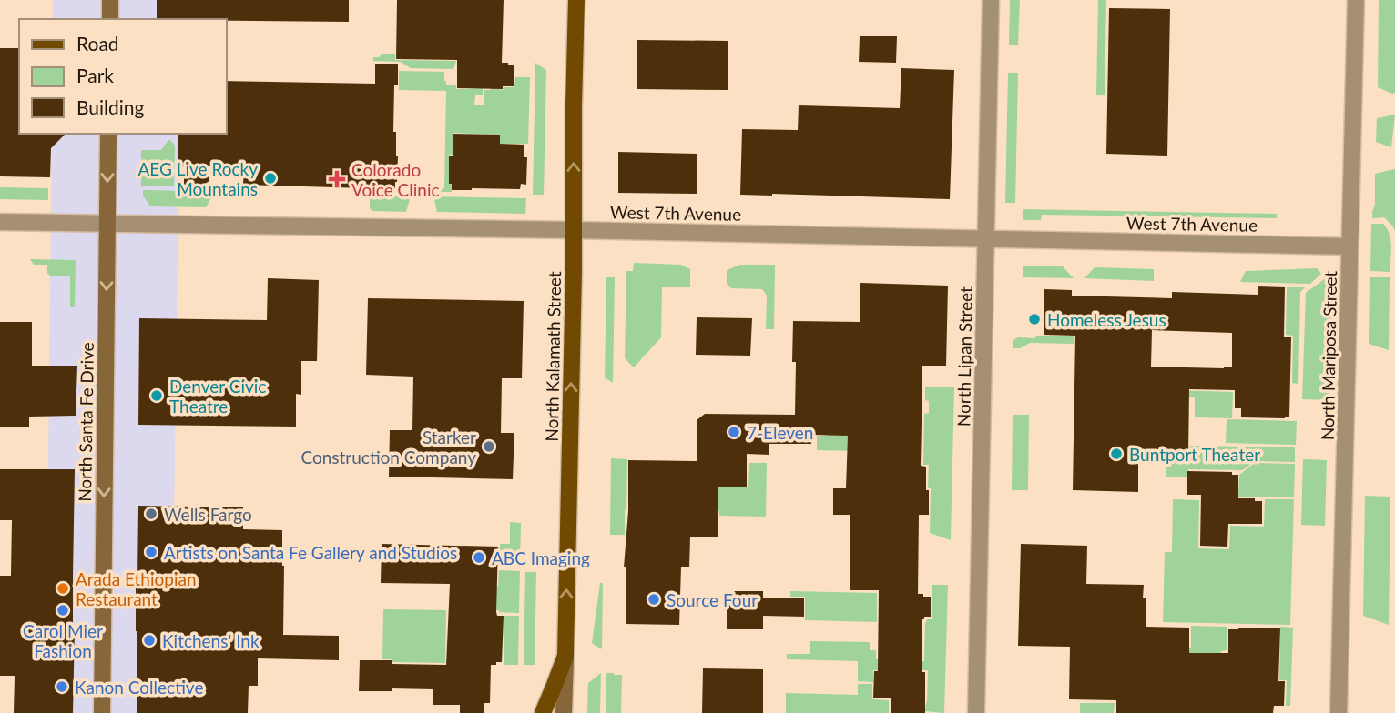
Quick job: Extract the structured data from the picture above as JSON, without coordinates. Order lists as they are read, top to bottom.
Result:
{
  "streets": {
    "main road": ["North Kalamath Street", "North Santa Fe Drive"],
    "street": ["West 7th Avenue", "North Mariposa Street", "North Lipan Street"]
  },
  "crossings": [
    ["West 7th Avenue", "North Mariposa Street"],
    ["West 7th Avenue", "North Kalamath Street"],
    ["West 7th Avenue", "North Lipan Street"],
    ["West 7th Avenue", "North Santa Fe Drive"]
  ],
  "one_way": ["North Kalamath Street", "North Santa Fe Drive"],
  "places": {
    "other": [
      "AEG Live Rocky Mountains",
      "Homeless Jesus",
      "Denver Civic Theatre",
      "7-Eleven",
      "Starker Construction Company",
      "Buntport Theater",
      "Wells Fargo",
      "Artists on Santa Fe Gallery and Studios",
      "ABC Imaging",
      "Arada Ethiopian Restaurant",
      "Source Four",
      "Carol Mier Fashion",
      "Kitchens' Ink",
      "Kanon Collective"
    ],
    "health": ["Colorado Voice Clinic"]
  },
  "legend": ["Road", "Park", "Building"]
}
